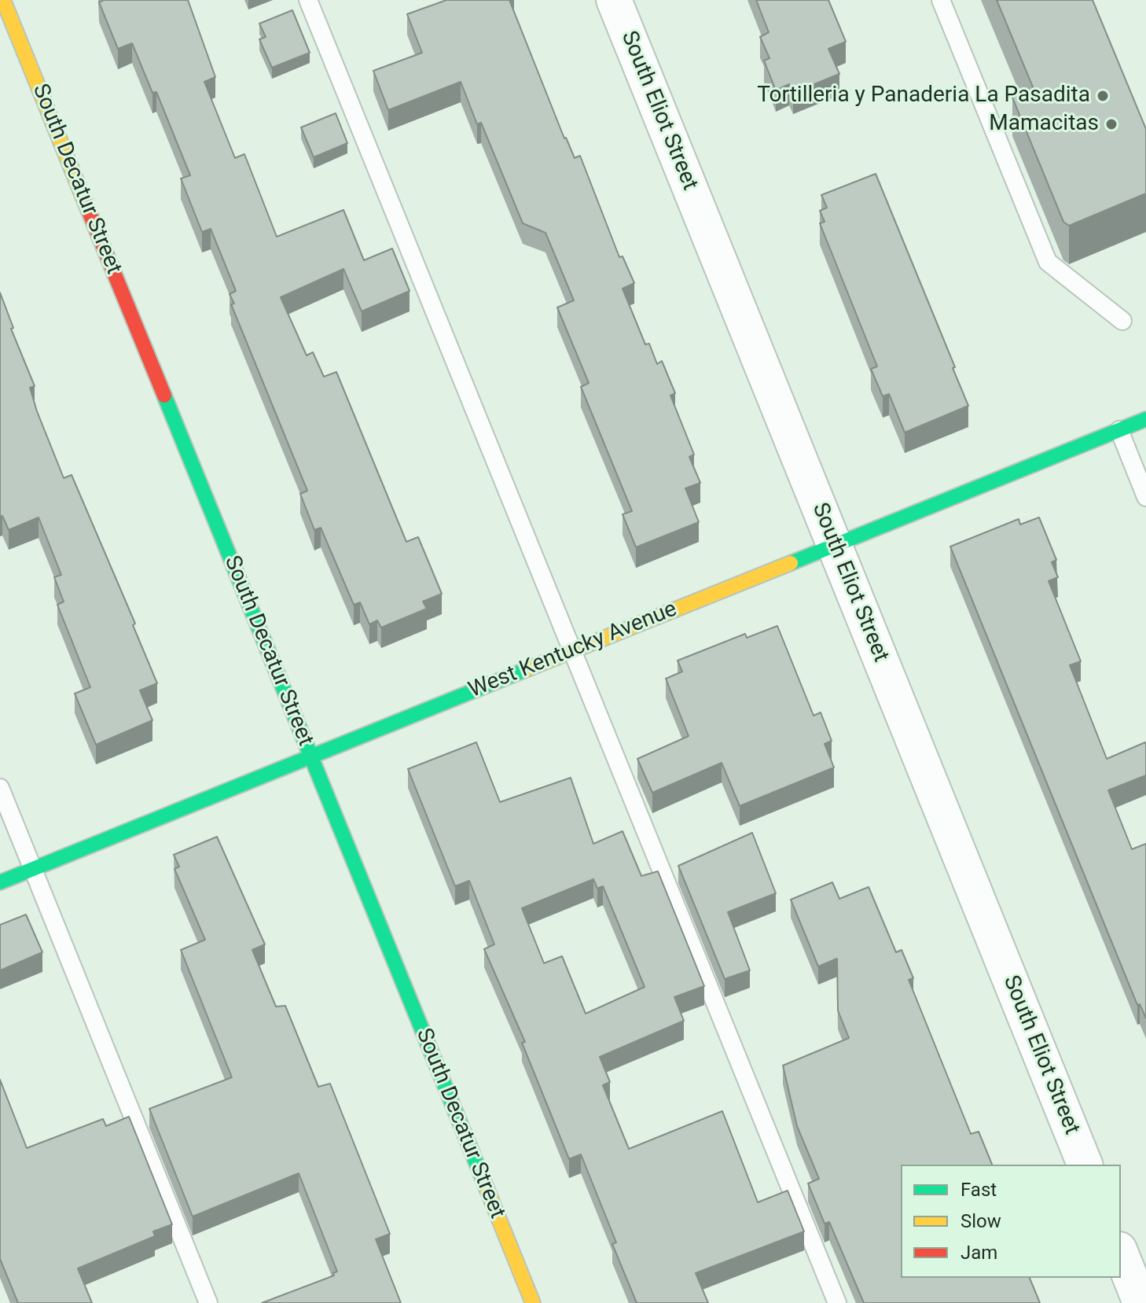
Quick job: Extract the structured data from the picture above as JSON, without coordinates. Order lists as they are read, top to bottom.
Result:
{
  "streets": {
    "street": ["South Eliot Street", "South Decatur Street", "West Kentucky Avenue"]
  },
  "crossings": [
    ["South Eliot Street", "West Kentucky Avenue"],
    ["South Decatur Street", "West Kentucky Avenue"]
  ],
  "places": ["Tortilleria y Panaderia La Pasadita", "Mamacitas"],
  "legend": ["Fast", "Slow", "Jam"]
}
